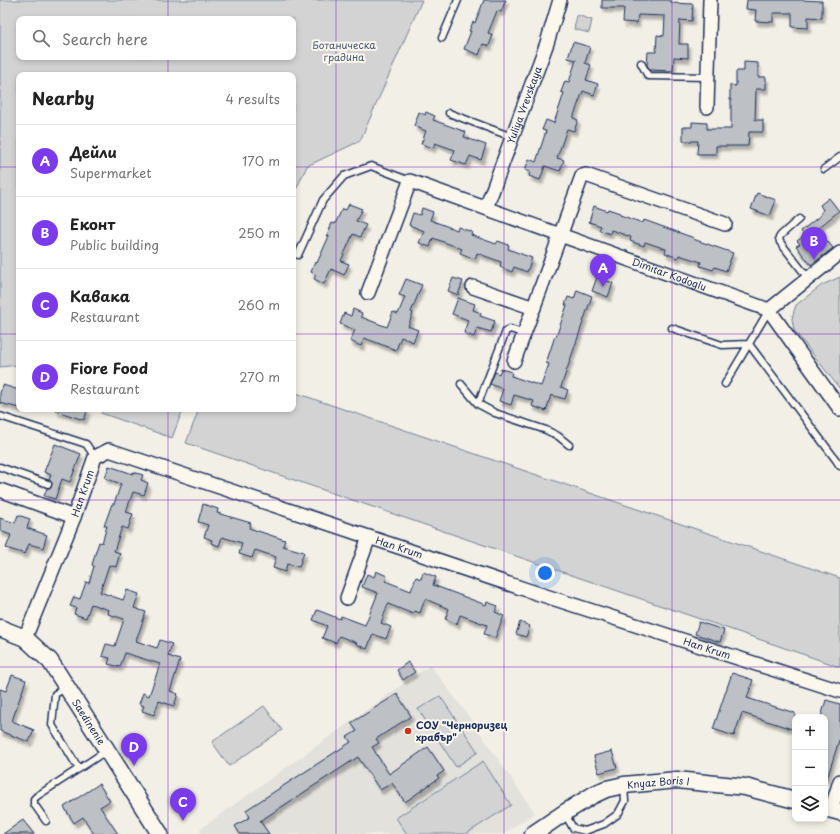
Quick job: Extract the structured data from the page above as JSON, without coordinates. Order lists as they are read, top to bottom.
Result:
{
  "streets": {
    "street": [
      "Yuliya Vrevskaya",
      "Dimitar Kodoglu",
      "Han Krum",
      "Saedinenie",
      "Knyaz Boris I"
    ]
  },
  "crossings": [
    ["Yuliya Vrevskaya", "Dimitar Kodoglu"]
  ],
  "parks": ["Ботаническа градина"],
  "places": ["СОУ \"Черноризец храбър\""],
  "page": {
    "search": "Search here",
    "heading": ["Nearby", "4 results"],
    "list": [
      {
        "mark": "A",
        "name": "Дейли",
        "note": "Supermarket",
        "value": "170 m"
      },
      {
        "mark": "B",
        "name": "Еконт",
        "note": "Public building",
        "value": "250 m"
      },
      {
        "mark": "C",
        "name": "Кавака",
        "note": "Restaurant",
        "value": "260 m"
      },
      {
        "mark": "D",
        "name": "Fiore Food",
        "note": "Restaurant",
        "value": "270 m"
      }
    ],
    "pins": [
      "B",
      "A",
      "D",
      "C"
    ],
    "map_buttons": ["+", "−"]
  }
}
